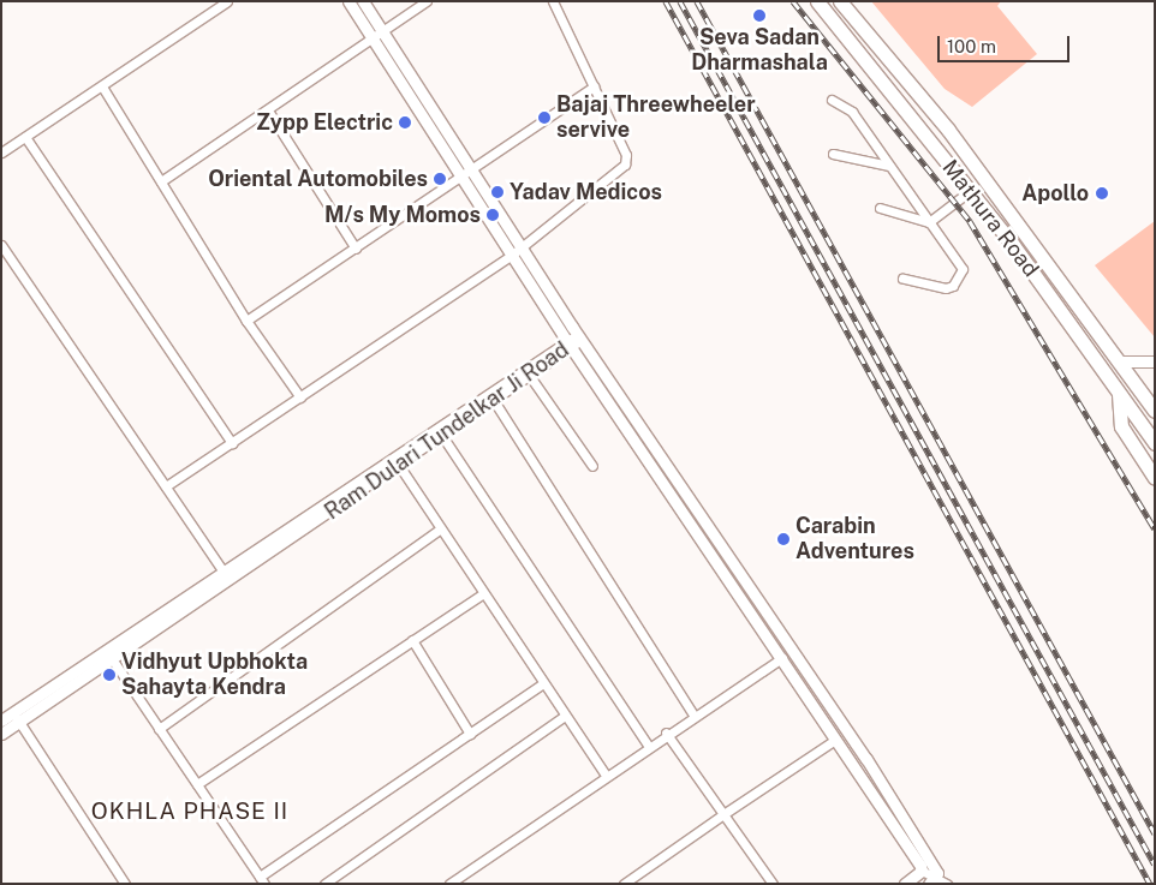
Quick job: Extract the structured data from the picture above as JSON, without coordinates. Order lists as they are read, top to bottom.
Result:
{
  "streets": {
    "highway": ["Mathura Road"],
    "street": ["Ram Dulari Tundelkar Ji Road"]
  },
  "districts": ["OKHLA PHASE II"],
  "places": [
    "Seva Sadan Dharmashala",
    "Bajaj Threewheeler servive",
    "Zypp Electric",
    "Oriental Automobiles",
    "Yadav Medicos",
    "Apollo",
    "M/s My Momos",
    "Carabin Adventures",
    "Vidhyut Upbhokta Sahayta Kendra"
  ],
  "scale_bar": "100 m"
}
